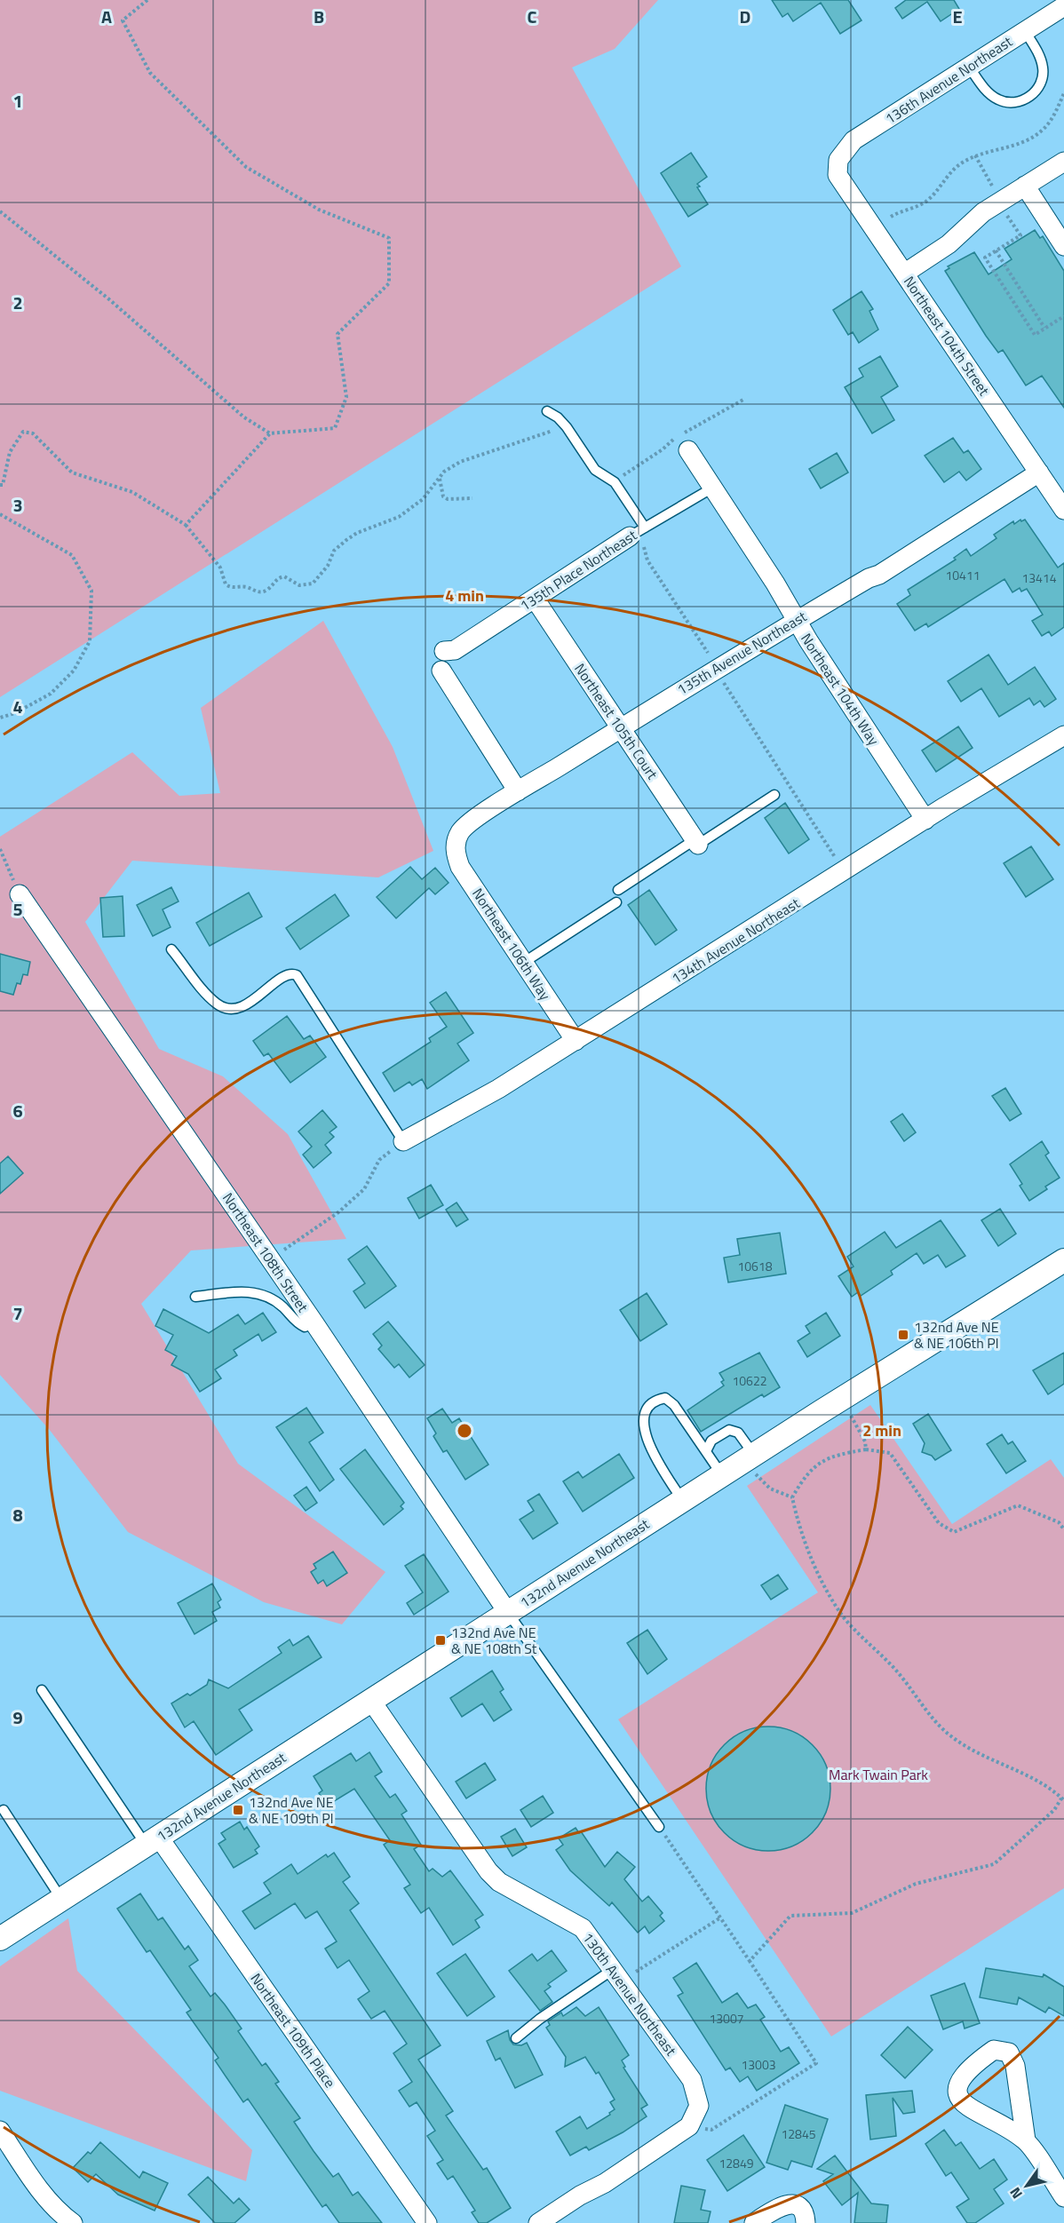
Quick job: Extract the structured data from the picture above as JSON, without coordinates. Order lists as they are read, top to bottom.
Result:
{
  "streets": {
    "street": [
      "136th Avenue Northeast",
      "Northeast 104th Street",
      "135th Place Northeast",
      "135th Avenue Northeast",
      "Northeast 104th Way",
      "Northeast 105th Court",
      "134th Avenue Northeast",
      "Northeast 106th Way",
      "Northeast 108th Street",
      "132nd Avenue Northeast",
      "130th Avenue Northeast",
      "Northeast 109th Place"
    ]
  },
  "crossings": [
    ["136th Avenue Northeast", "Northeast 104th Street"],
    ["Northeast 104th Street", "135th Avenue Northeast"],
    ["135th Place Northeast", "Northeast 104th Way"],
    ["135th Place Northeast", "Northeast 105th Court"],
    ["135th Avenue Northeast", "Northeast 104th Way"],
    ["135th Avenue Northeast", "Northeast 105th Court"],
    ["135th Avenue Northeast", "Northeast 106th Way"],
    ["Northeast 104th Way", "134th Avenue Northeast"],
    ["134th Avenue Northeast", "Northeast 106th Way"],
    ["Northeast 108th Street", "132nd Avenue Northeast"],
    ["132nd Avenue Northeast", "130th Avenue Northeast"],
    ["132nd Avenue Northeast", "Northeast 109th Place"]
  ],
  "parks": ["Mark Twain Park"],
  "places": {
    "transit": ["132nd Ave NE & NE 106th Pl", "132nd Ave NE & NE 108th St", "132nd Ave NE & NE 109th Pl"]
  },
  "house_numbers": [
    "10411",
    "13414",
    "10618",
    "10622",
    "13007",
    "13003",
    "12845",
    "12849"
  ],
  "north": "bottom left",
  "grid": {
    "columns": [
      "A",
      "B",
      "C",
      "D",
      "E"
    ],
    "rows": [
      "1",
      "2",
      "3",
      "4",
      "5",
      "6",
      "7",
      "8",
      "9"
    ]
  },
  "rings": ["4 min", "2 min"]
}
